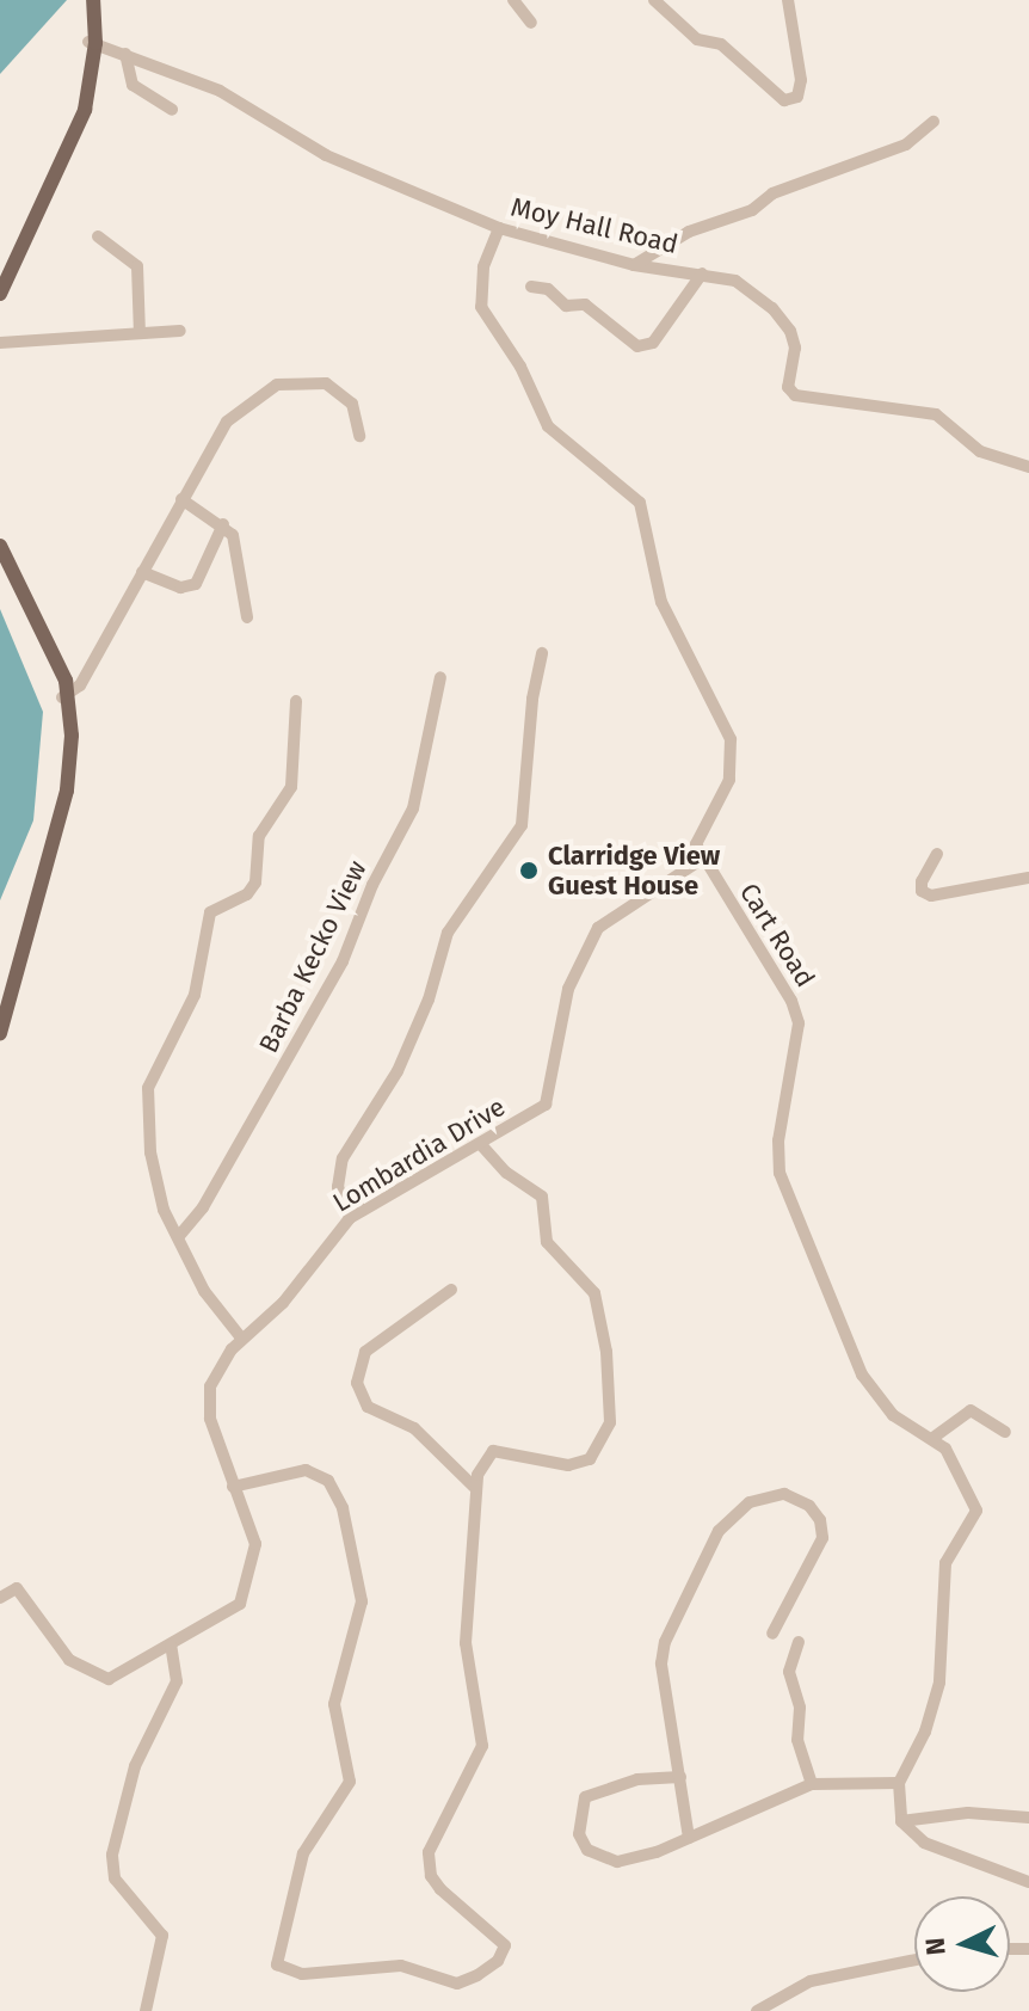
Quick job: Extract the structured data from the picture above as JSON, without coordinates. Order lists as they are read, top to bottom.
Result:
{
  "streets": {
    "street": [
      "Moy Hall Road",
      "Cart Road",
      "Barba Kecko View",
      "Lombardia Drive"
    ]
  },
  "crossings": [
    ["Cart Road", "Lombardia Drive"]
  ],
  "places": ["Clarridge View Guest House"],
  "north": "left"
}
